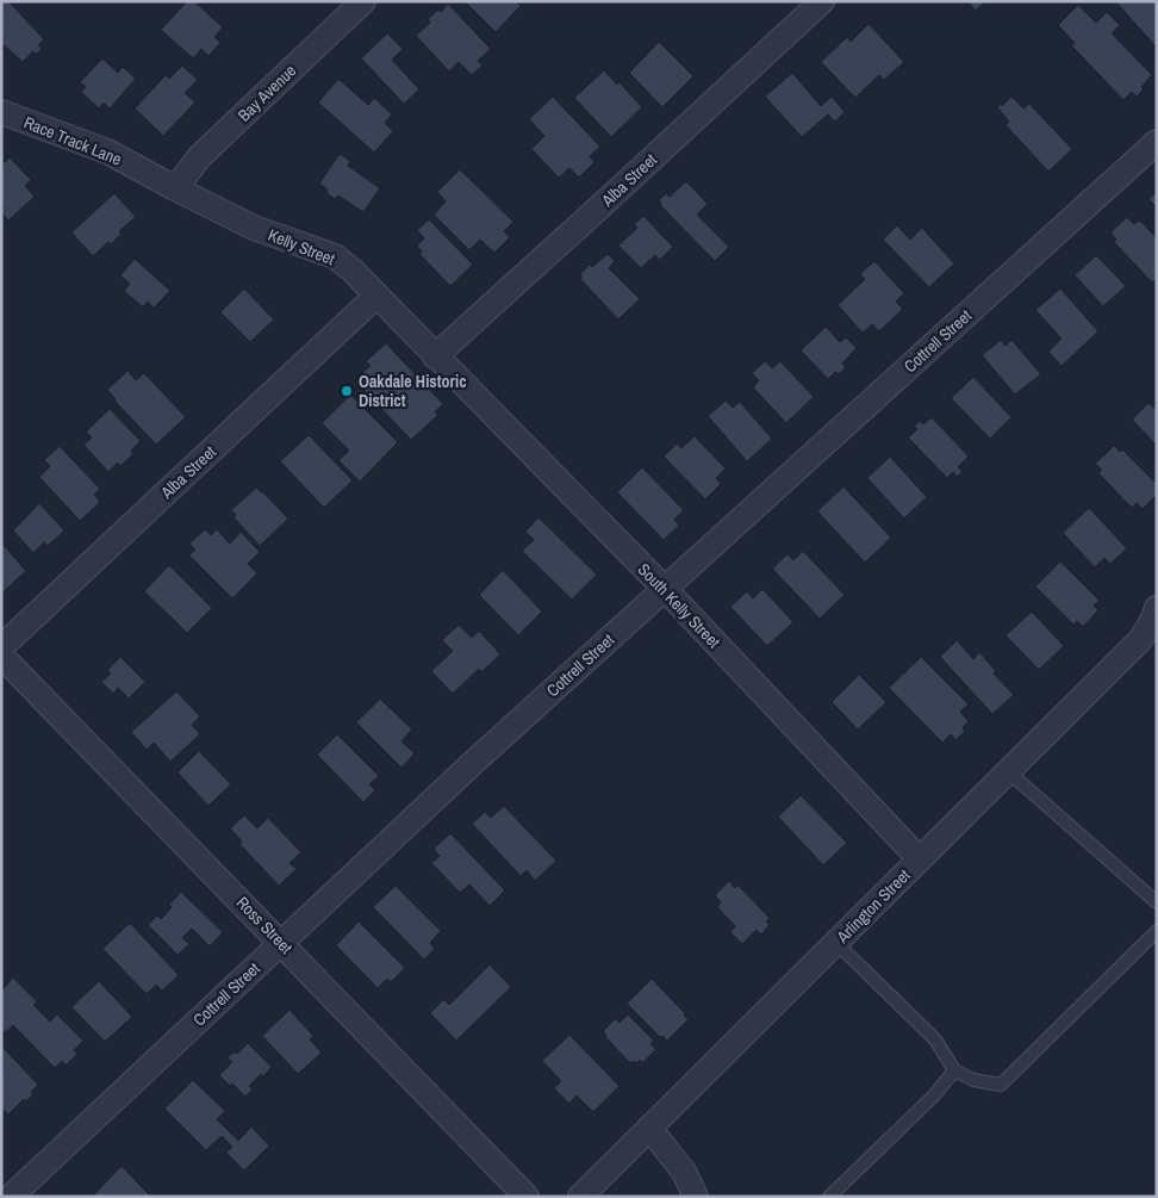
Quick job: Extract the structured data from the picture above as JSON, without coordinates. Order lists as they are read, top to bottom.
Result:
{
  "streets": {
    "street": [
      "Bay Avenue",
      "Race Track Lane",
      "Alba Street",
      "Kelly Street",
      "Cottrell Street",
      "South Kelly Street",
      "Arlington Street",
      "Ross Street"
    ]
  },
  "crossings": [
    ["Bay Avenue", "Race Track Lane"],
    ["Bay Avenue", "Kelly Street"],
    ["Race Track Lane", "Kelly Street"],
    ["Alba Street", "Kelly Street"],
    ["Alba Street", "South Kelly Street"],
    ["Kelly Street", "South Kelly Street"],
    ["Cottrell Street", "South Kelly Street"],
    ["Cottrell Street", "Ross Street"],
    ["South Kelly Street", "Arlington Street"]
  ],
  "places": ["Oakdale Historic District"]
}
